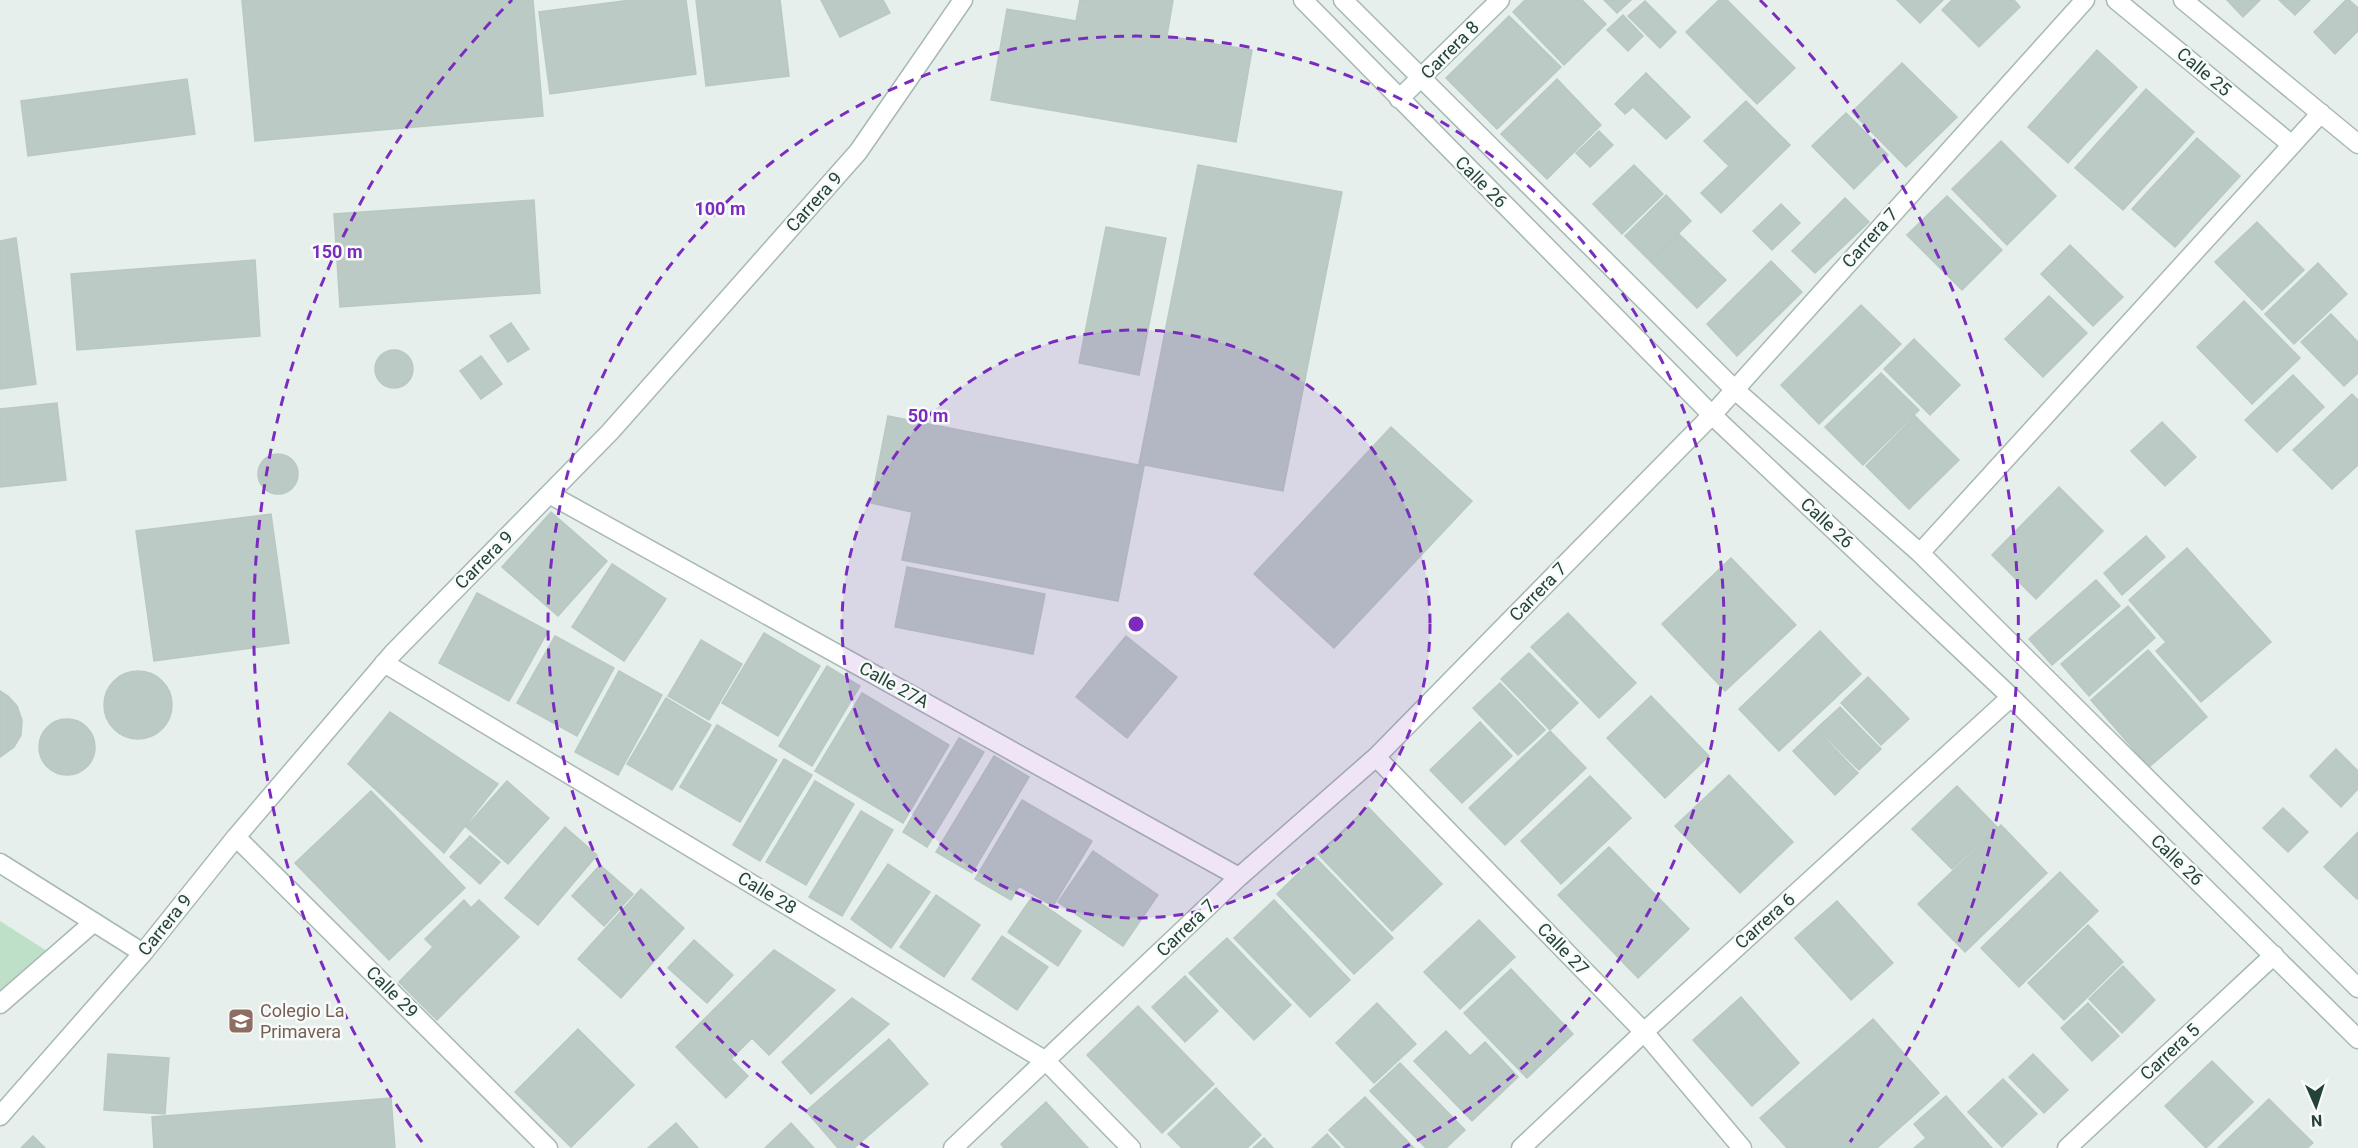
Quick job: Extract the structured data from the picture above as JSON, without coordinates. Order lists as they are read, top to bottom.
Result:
{
  "streets": {
    "street": [
      "Carrera 8",
      "Calle 25",
      "Calle 26",
      "Carrera 9",
      "Carrera 7",
      "Calle 27A",
      "Calle 28",
      "Carrera 6",
      "Calle 27",
      "Calle 29",
      "Carrera 5"
    ]
  },
  "crossings": [
    ["Carrera 8", "Calle 26"],
    ["Calle 26", "Carrera 7"],
    ["Calle 26", "Carrera 6"],
    ["Calle 26", "Carrera 5"],
    ["Carrera 9", "Calle 27A"],
    ["Carrera 9", "Calle 28"],
    ["Carrera 9", "Calle 29"],
    ["Carrera 7", "Calle 27A"],
    ["Carrera 7", "Calle 28"],
    ["Carrera 7", "Calle 27"],
    ["Carrera 6", "Calle 27"]
  ],
  "places": {
    "school or university": ["Colegio La Primavera"]
  },
  "north": "bottom",
  "rings": ["100 m", "150 m", "50 m"]
}
